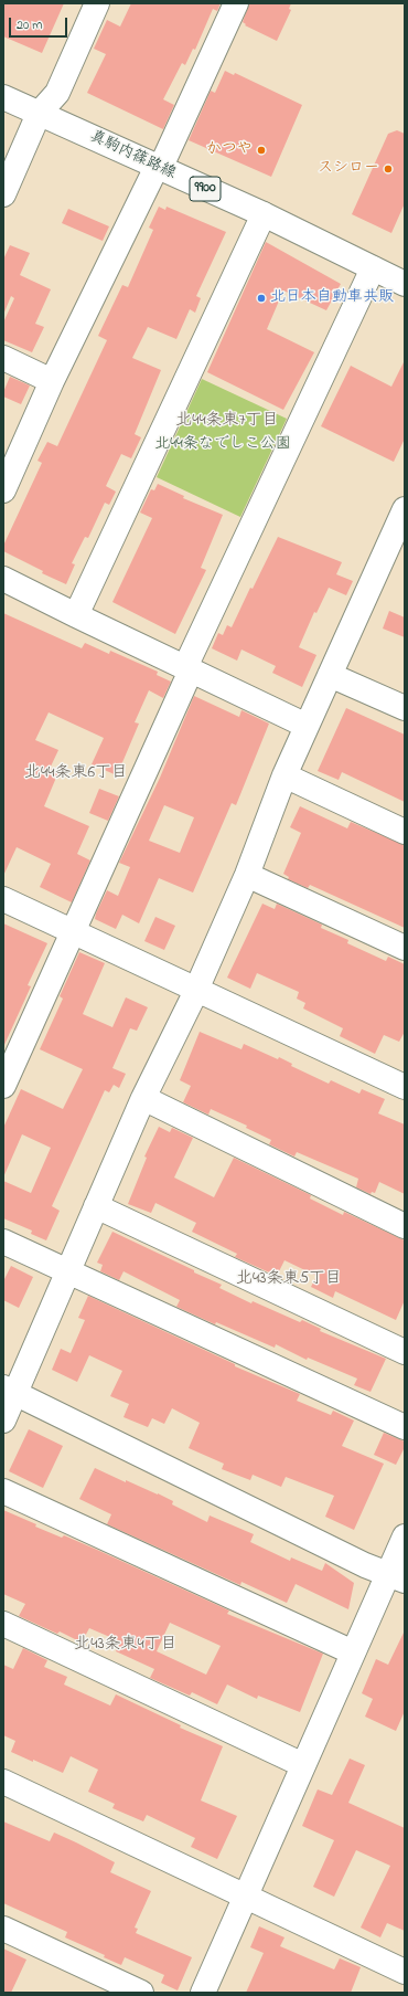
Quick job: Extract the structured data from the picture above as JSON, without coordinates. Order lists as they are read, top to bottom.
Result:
{
  "streets": {
    "street": ["真駒内篠路線", "9900"]
  },
  "districts": [
    "北44条東7丁目",
    "北44条東6丁目",
    "北43条東5丁目",
    "北43条東4丁目"
  ],
  "parks": ["北44条なでしこ公園"],
  "places": ["かつや", "スシロー", "北日本自動車共販"],
  "scale_bar": "20 m"
}
